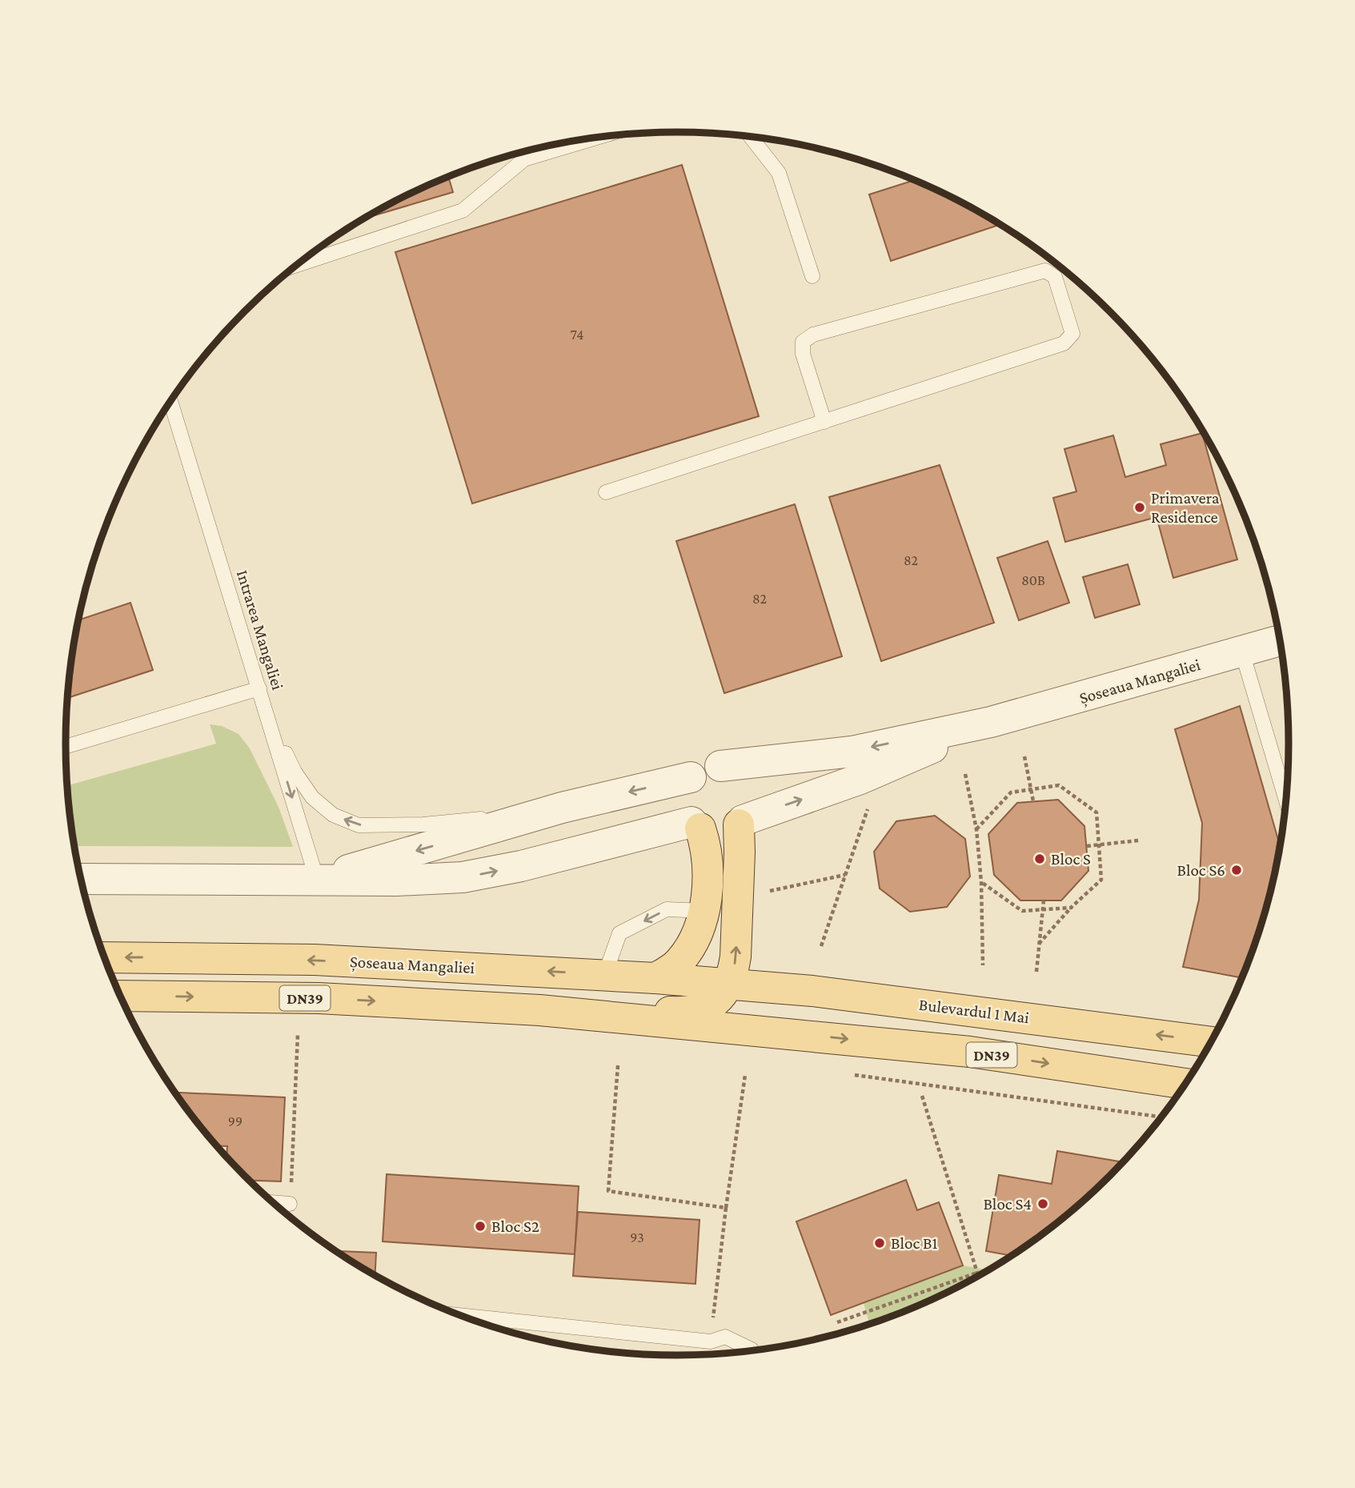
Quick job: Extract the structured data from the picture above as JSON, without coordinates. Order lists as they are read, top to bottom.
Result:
{
  "streets": {
    "main road": ["Șoseaua Mangaliei", "DN39", "Bulevardul 1 Mai"],
    "lane": ["Intrarea Mangaliei"]
  },
  "crossings": [
    ["Șoseaua Mangaliei", "Bulevardul 1 Mai"]
  ],
  "places": [
    "Primavera Residence",
    "Bloc S",
    "Bloc S6",
    "Bloc S4",
    "Bloc S2",
    "Bloc B1"
  ],
  "house_numbers": [
    "74",
    "82",
    "80B",
    "82",
    "99",
    "93"
  ]
}
